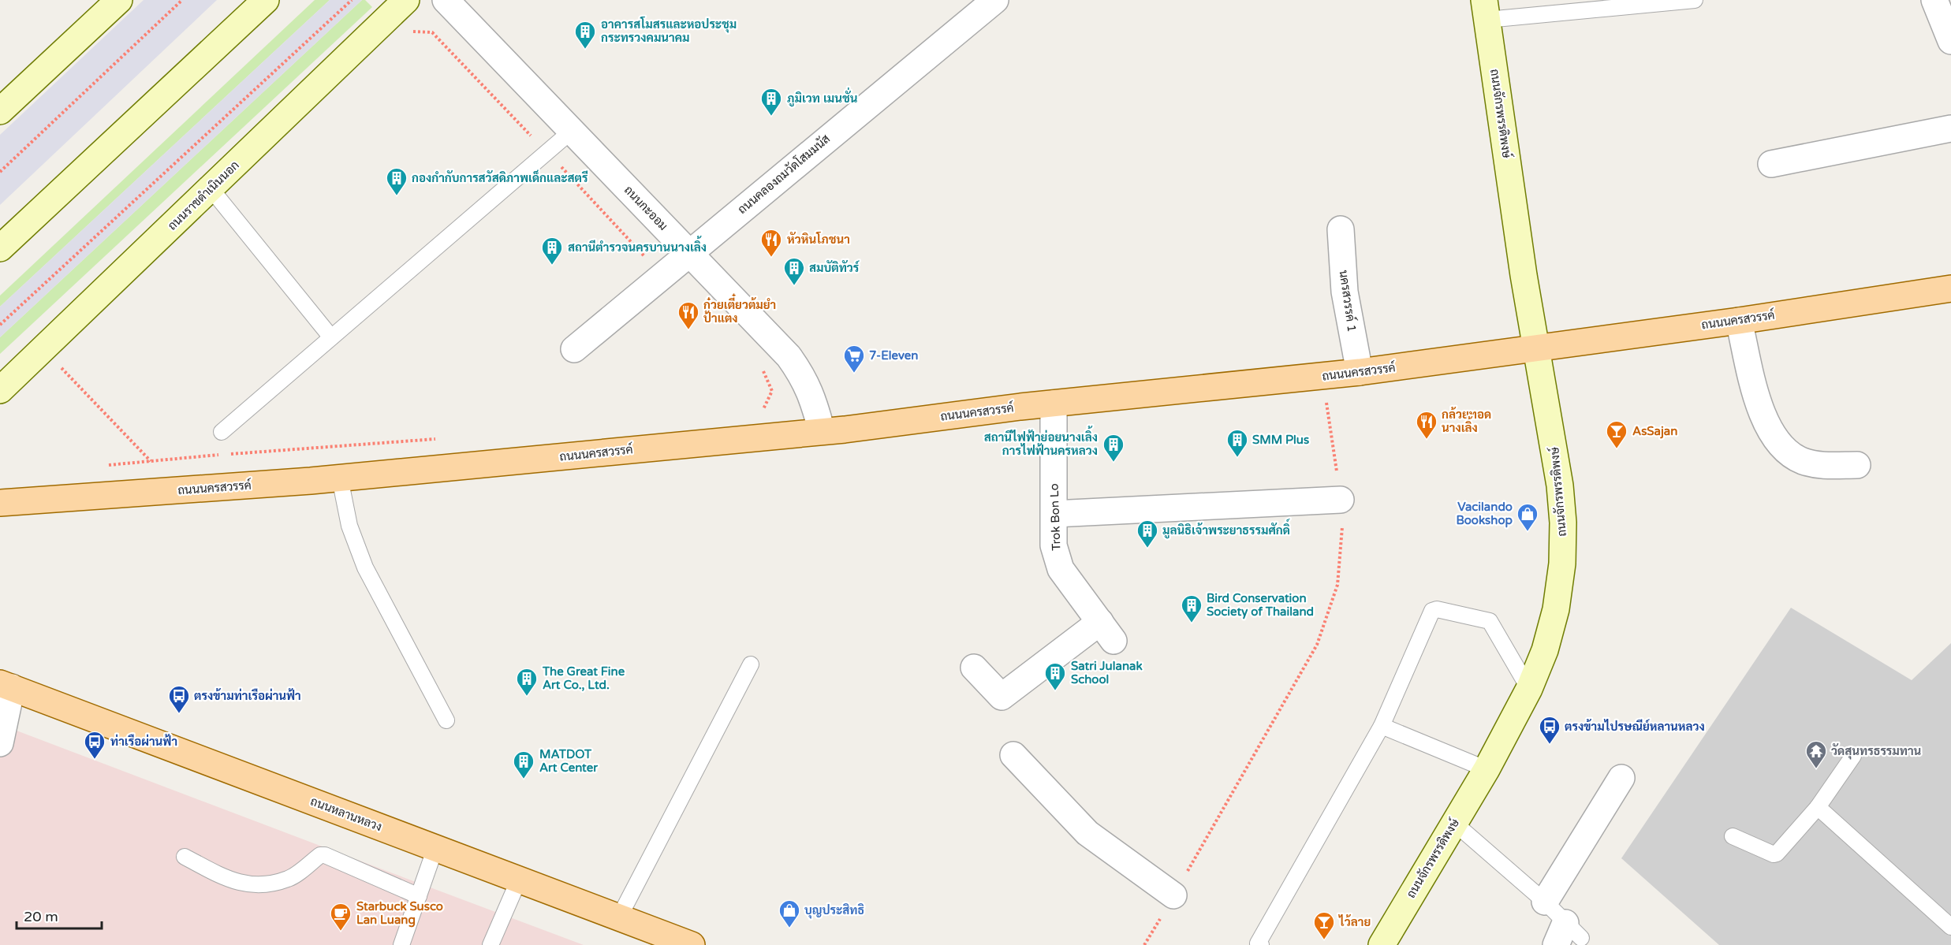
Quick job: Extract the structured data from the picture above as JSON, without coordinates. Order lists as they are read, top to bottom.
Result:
{
  "streets": {
    "main road": [
      "ถนนจักรพรรดิพงษ์",
      "ถนนราชดำเนินนอก",
      "ถนนนครสวรรค์",
      "ถนนหลานหลวง"
    ],
    "street": [
      "ถนนคลองถมวัดโสมมนัส",
      "ถนนกะออม",
      "นครสวรรค์ 1",
      "Trok Bon Lo"
    ]
  },
  "crossings": [
    ["ถนนจักรพรรดิพงษ์", "ถนนนครสวรรค์"],
    ["ถนนคลองถมวัดโสมมนัส", "ถนนกะออม"],
    ["ถนนกะออม", "ถนนนครสวรรค์"],
    ["นครสวรรค์ 1", "ถนนนครสวรรค์"],
    ["ถนนนครสวรรค์", "Trok Bon Lo"]
  ],
  "places": {
    "building": [
      "อาคารสโมสรและหอประชุม กระทรวงคมนาคม",
      "ภูมิเวท เมนชั่น",
      "กองกำกับการสวัสดิภาพเด็กและสตรี",
      "สถานีตำรวจนครบานนางเลิ้ง",
      "สมบัติทัวร์",
      "SMM Plus",
      "สถานีไฟฟ้าย่อยนางเลิ้ง การไฟฟ้านครหลวง",
      "มูลนิธิเจ้าพระยาธรรมศักดิ์",
      "Bird Conservation Society of Thailand",
      "Satri Julanak School",
      "The Great Fine Art Co., Ltd.",
      "MATDOT Art Center"
    ],
    "restaurant": ["หัวหินโภชนา", "ก๋วยเตี๋ยวต้มยำ ป้าแตง", "กล้วยทอด นางเลิ้ง"],
    "supermarket": ["7-Eleven"],
    "bar": ["AsSajan", "ไว้ลาย"],
    "shop": ["Vacilando Bookshop", "บุญประสิทธิ"],
    "bus stop": ["ตรงข้ามท่าเรือผ่านฟ้า", "ตรงข้ามไปรษณีย์หลานหลวง", "ท่าเรือผ่านฟ้า"],
    "temple": ["วัดสุนทรธรรมทาน"],
    "cafe": ["Starbuck Susco Lan Luang"]
  },
  "scale_bar": "20 m"
}
